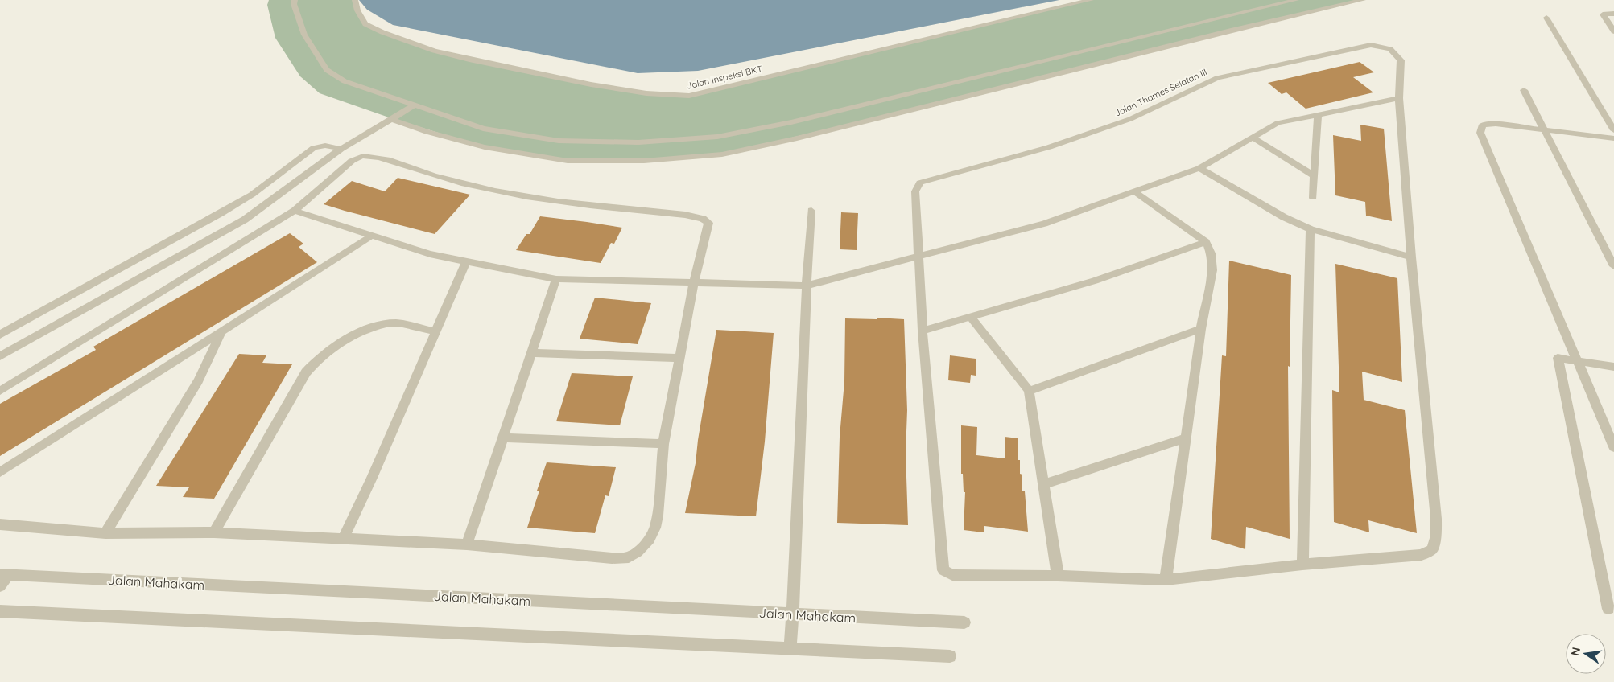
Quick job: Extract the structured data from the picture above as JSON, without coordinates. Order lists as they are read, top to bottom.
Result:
{
  "streets": {
    "street": ["Jalan Inspeksi BKT", "Jalan Thames Selatan III", "Jalan Mahakam"]
  },
  "north": "left"
}
